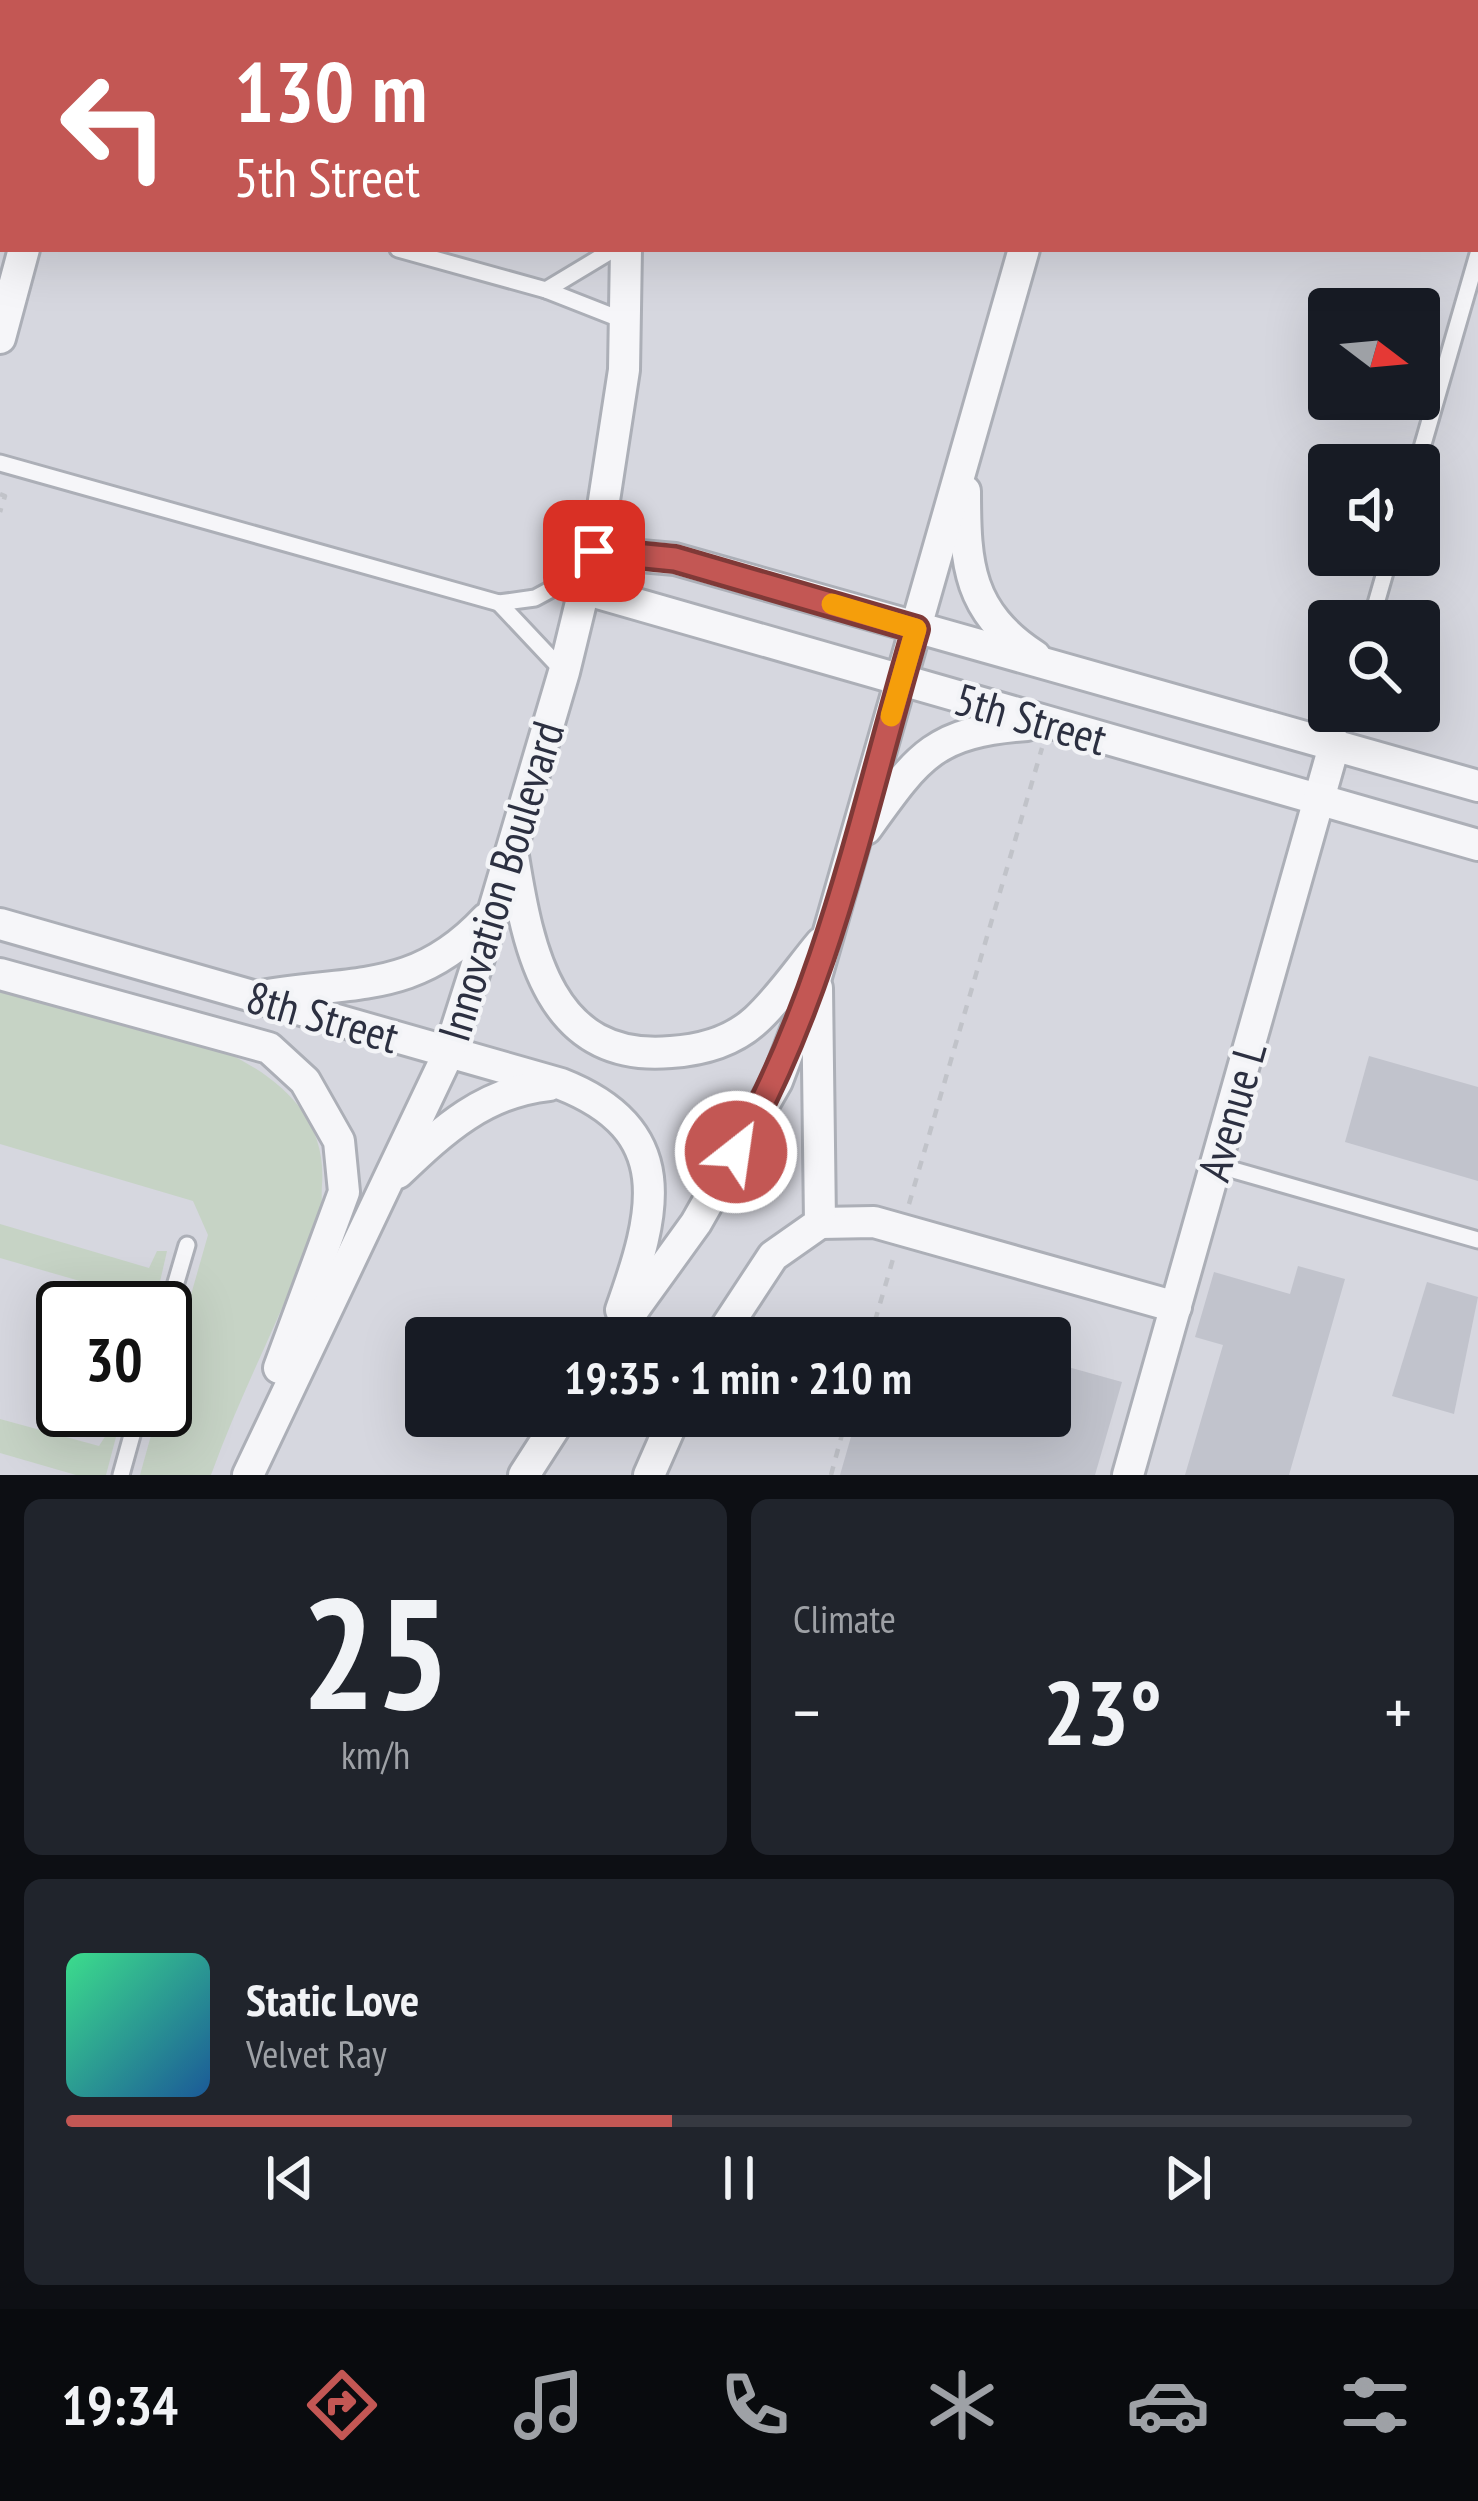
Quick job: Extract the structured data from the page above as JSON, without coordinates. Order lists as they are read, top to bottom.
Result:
{
  "streets": {
    "street": [
      "5th Street",
      "Innovation Boulevard",
      "8th Street",
      "Avenue L"
    ]
  },
  "crossings": [
    ["5th Street", "Innovation Boulevard"],
    ["5th Street", "Avenue L"],
    ["Innovation Boulevard", "8th Street"]
  ],
  "north": "right",
  "page": {
    "turn": ["130 m", "5th Street"],
    "limit": "30",
    "trip": "19:35 · 1 min · 210 m",
    "tile": [
      ["25", "km/h"],
      "Climate"
    ],
    "heat": ["−", "23°", "+"],
    "song": ["Static Love", "Velvet Ray"],
    "tabs": "19:34"
  }
}
